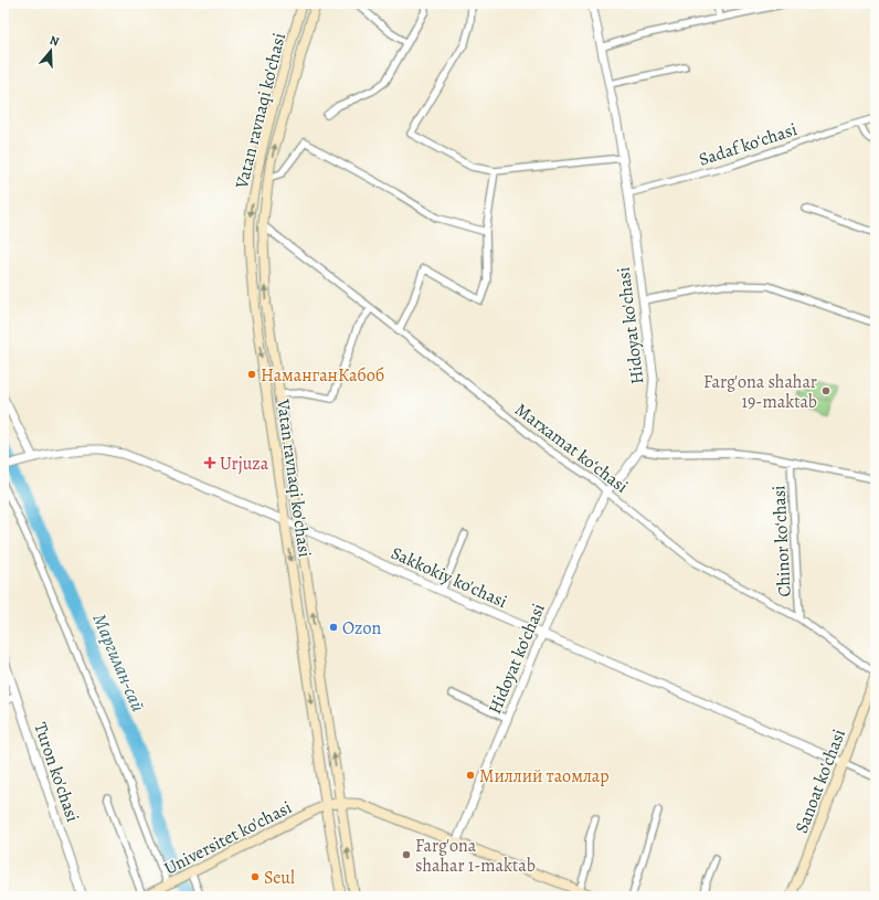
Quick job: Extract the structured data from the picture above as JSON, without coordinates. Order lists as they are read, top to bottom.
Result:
{
  "streets": {
    "main road": ["Vatan ravnaqi ko'chasi", "Sanoat ko'chasi", "Universitet ko'chasi"],
    "street": [
      "Sadaf koʻchasi",
      "Hidoyat ko'chasi",
      "Marxamat koʻchasi",
      "Chinor koʻchasi",
      "Sakkokiy ko'chasi",
      "Turon ko'chasi"
    ]
  },
  "crossings": [
    ["Vatan ravnaqi ko'chasi", "Marxamat koʻchasi"],
    ["Vatan ravnaqi ko'chasi", "Sakkokiy ko'chasi"],
    ["Vatan ravnaqi ko'chasi", "Universitet ko'chasi"],
    ["Sadaf koʻchasi", "Hidoyat ko'chasi"],
    ["Hidoyat ko'chasi", "Marxamat koʻchasi"],
    ["Hidoyat ko'chasi", "Sakkokiy ko'chasi"],
    ["Hidoyat ko'chasi", "Universitet ko'chasi"],
    ["Marxamat koʻchasi", "Chinor koʻchasi"],
    ["Marxamat koʻchasi", "Sanoat ko'chasi"],
    ["Sakkokiy ko'chasi", "Sanoat ko'chasi"]
  ],
  "water": ["Маргилан-сай"],
  "places": {
    "other": [
      "НаманганКабоб",
      "Farg'ona shahar 19-maktab",
      "Ozon",
      "Миллий таомлар",
      "Farg'ona shahar 1-maktab",
      "Seul"
    ],
    "health": ["Urjuza"]
  },
  "north": "top"
}
